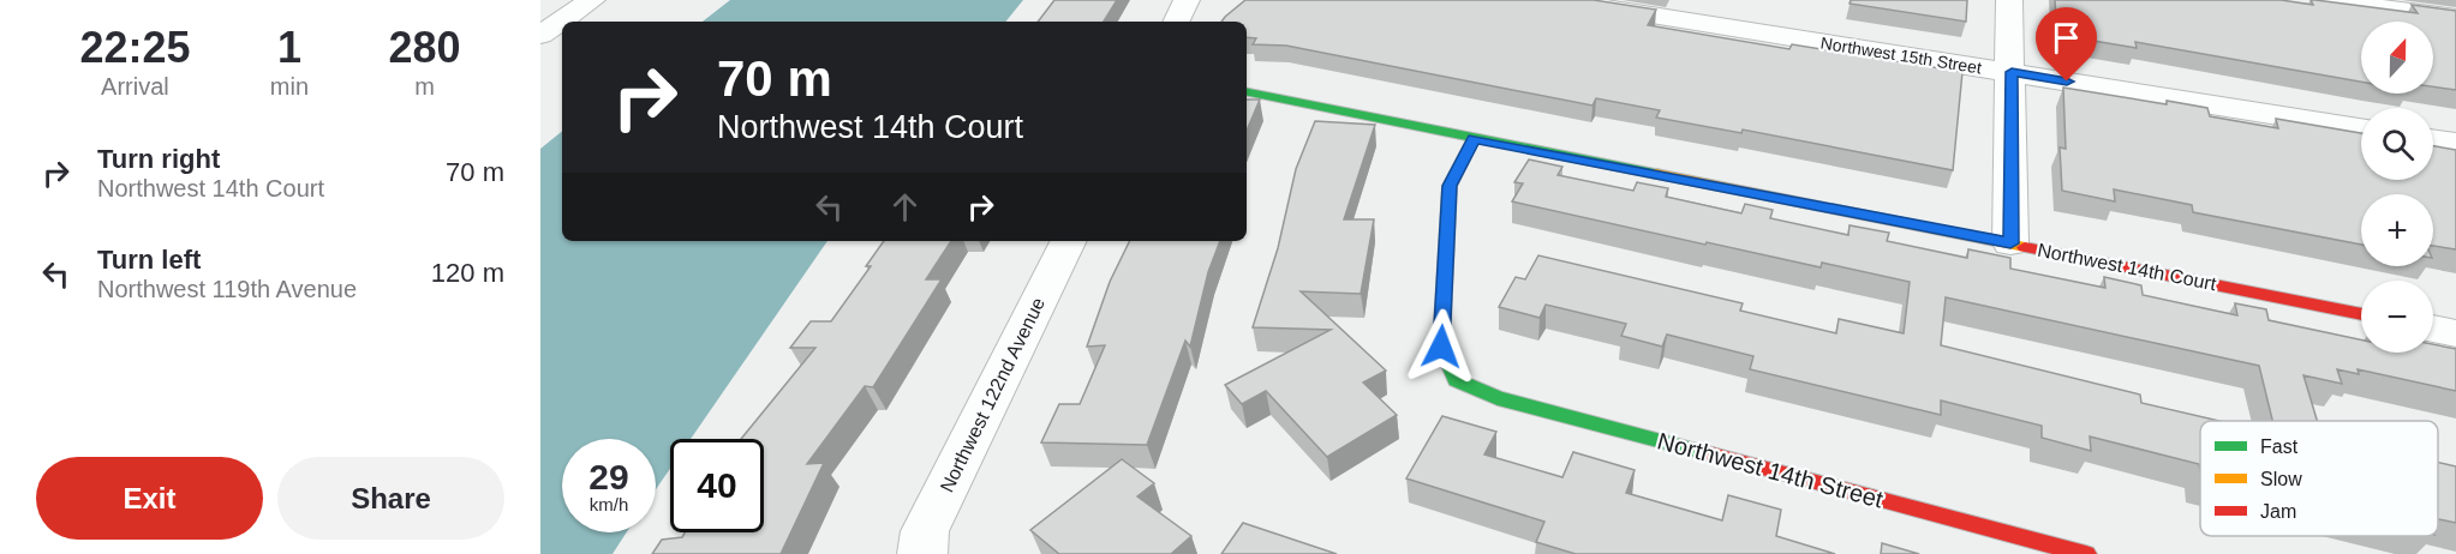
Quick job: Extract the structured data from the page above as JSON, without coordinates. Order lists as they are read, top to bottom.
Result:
{
  "streets": {
    "street": [
      "Northwest 15th Street",
      "Northwest 14th Court",
      "Northwest 122nd Avenue",
      "Northwest 14th Street"
    ]
  },
  "crossings": [
    ["Northwest 14th Court", "Northwest 14th Street"]
  ],
  "legend": ["Fast", "Slow", "Jam"],
  "north": "top",
  "page": {
    "eta": [
      "22:25",
      "Arrival",
      "1",
      "min",
      "280",
      "m"
    ],
    "map_buttons": ["+", "−"],
    "turn": ["70 m", "Northwest 14th Court"],
    "list": [
      {
        "name": "Turn right",
        "note": "Northwest 14th Court",
        "value": "70 m"
      },
      {
        "name": "Turn left",
        "note": "Northwest 119th Avenue",
        "value": "120 m"
      }
    ],
    "speed": "29 km/h",
    "limit": "40",
    "buttons": ["Exit", "Share"]
  }
}
